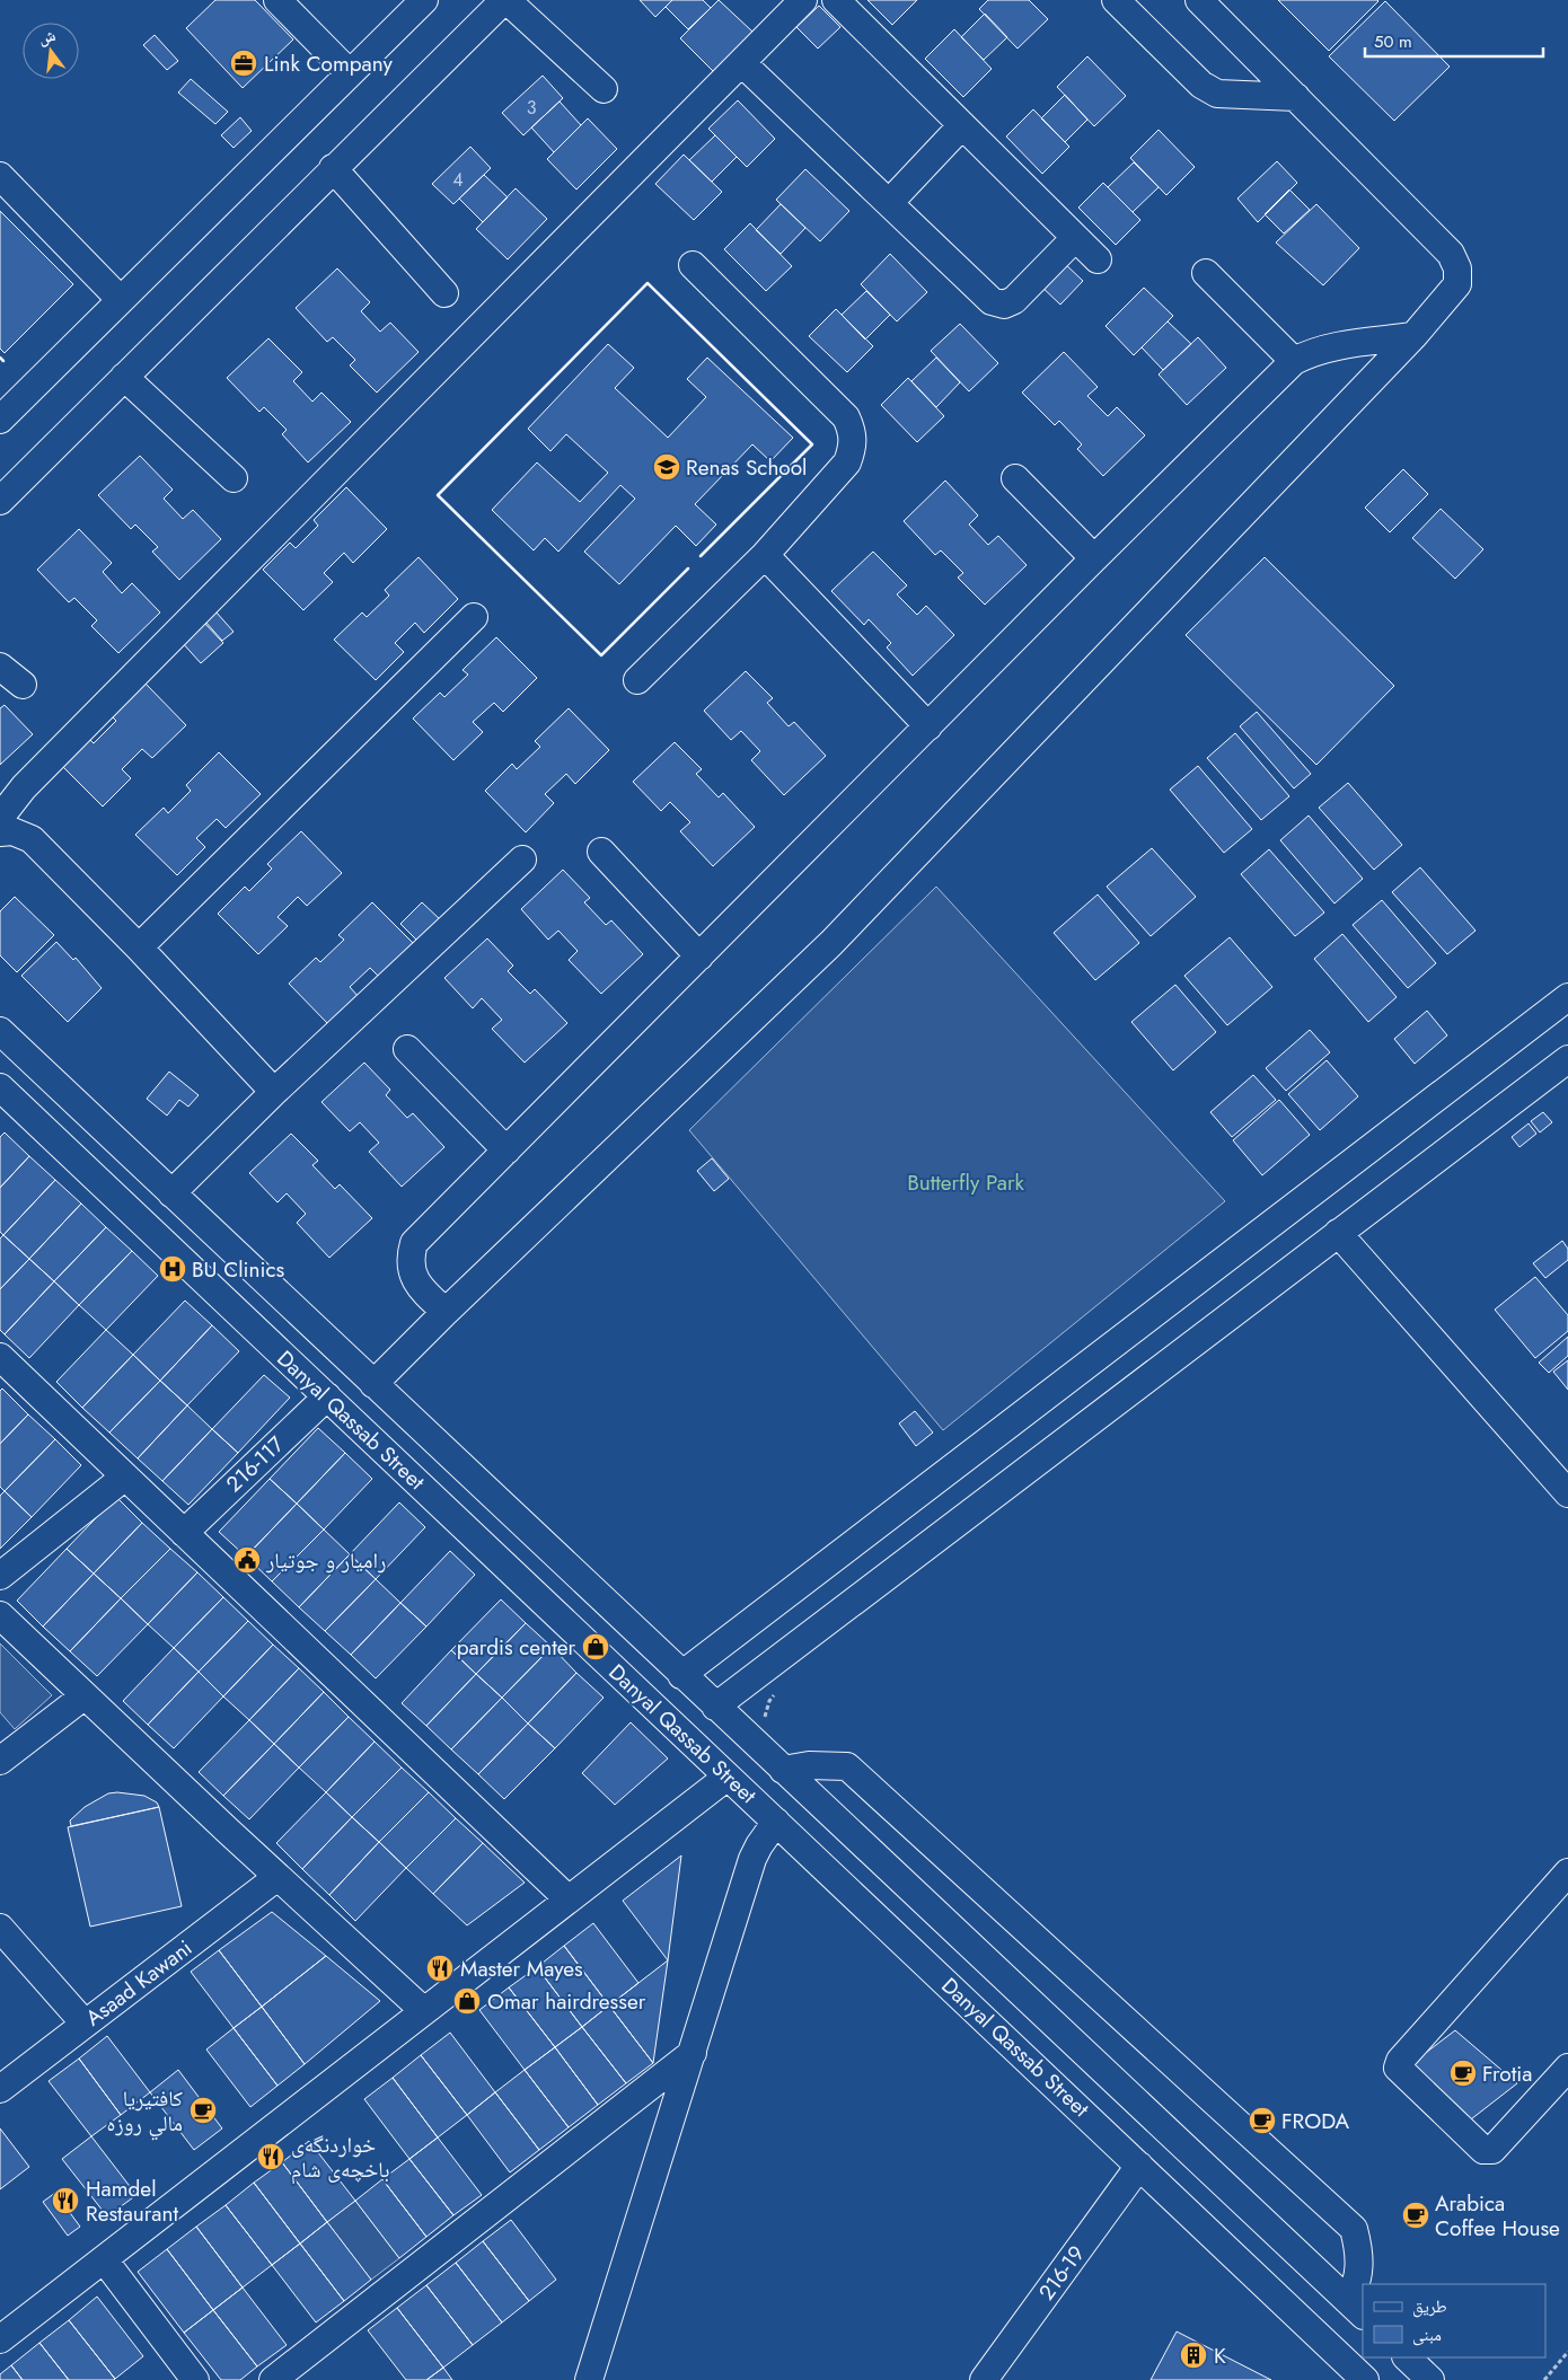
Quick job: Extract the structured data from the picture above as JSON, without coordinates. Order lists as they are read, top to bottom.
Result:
{
  "streets": {
    "street": [
      "Danyal Qassab Street",
      "216-117",
      "Asaad Kawani",
      "216-19"
    ]
  },
  "crossings": [
    ["Danyal Qassab Street", "216-117"],
    ["Danyal Qassab Street", "216-19"]
  ],
  "parks": ["Butterfly Park"],
  "places": {
    "office": ["Link Company"],
    "school or university": ["Renas School"],
    "hospital": ["BU Clinics"],
    "public building": ["رامیار و جوتیار"],
    "shop": ["pardis center", "Omar hairdresser"],
    "restaurant": ["Master Mayes", "خواردنگەی باخچەی شام", "Hamdel Restaurant"],
    "cafe": [
      "Frotia",
      "كافتيريا مالي روزه",
      "FRODA",
      "Arabica Coffee House"
    ],
    "building": ["K"]
  },
  "house_numbers": ["3", "4"],
  "legend": ["طريق", "مبنى"],
  "scale_bar": "50 m",
  "north": "top"
}
